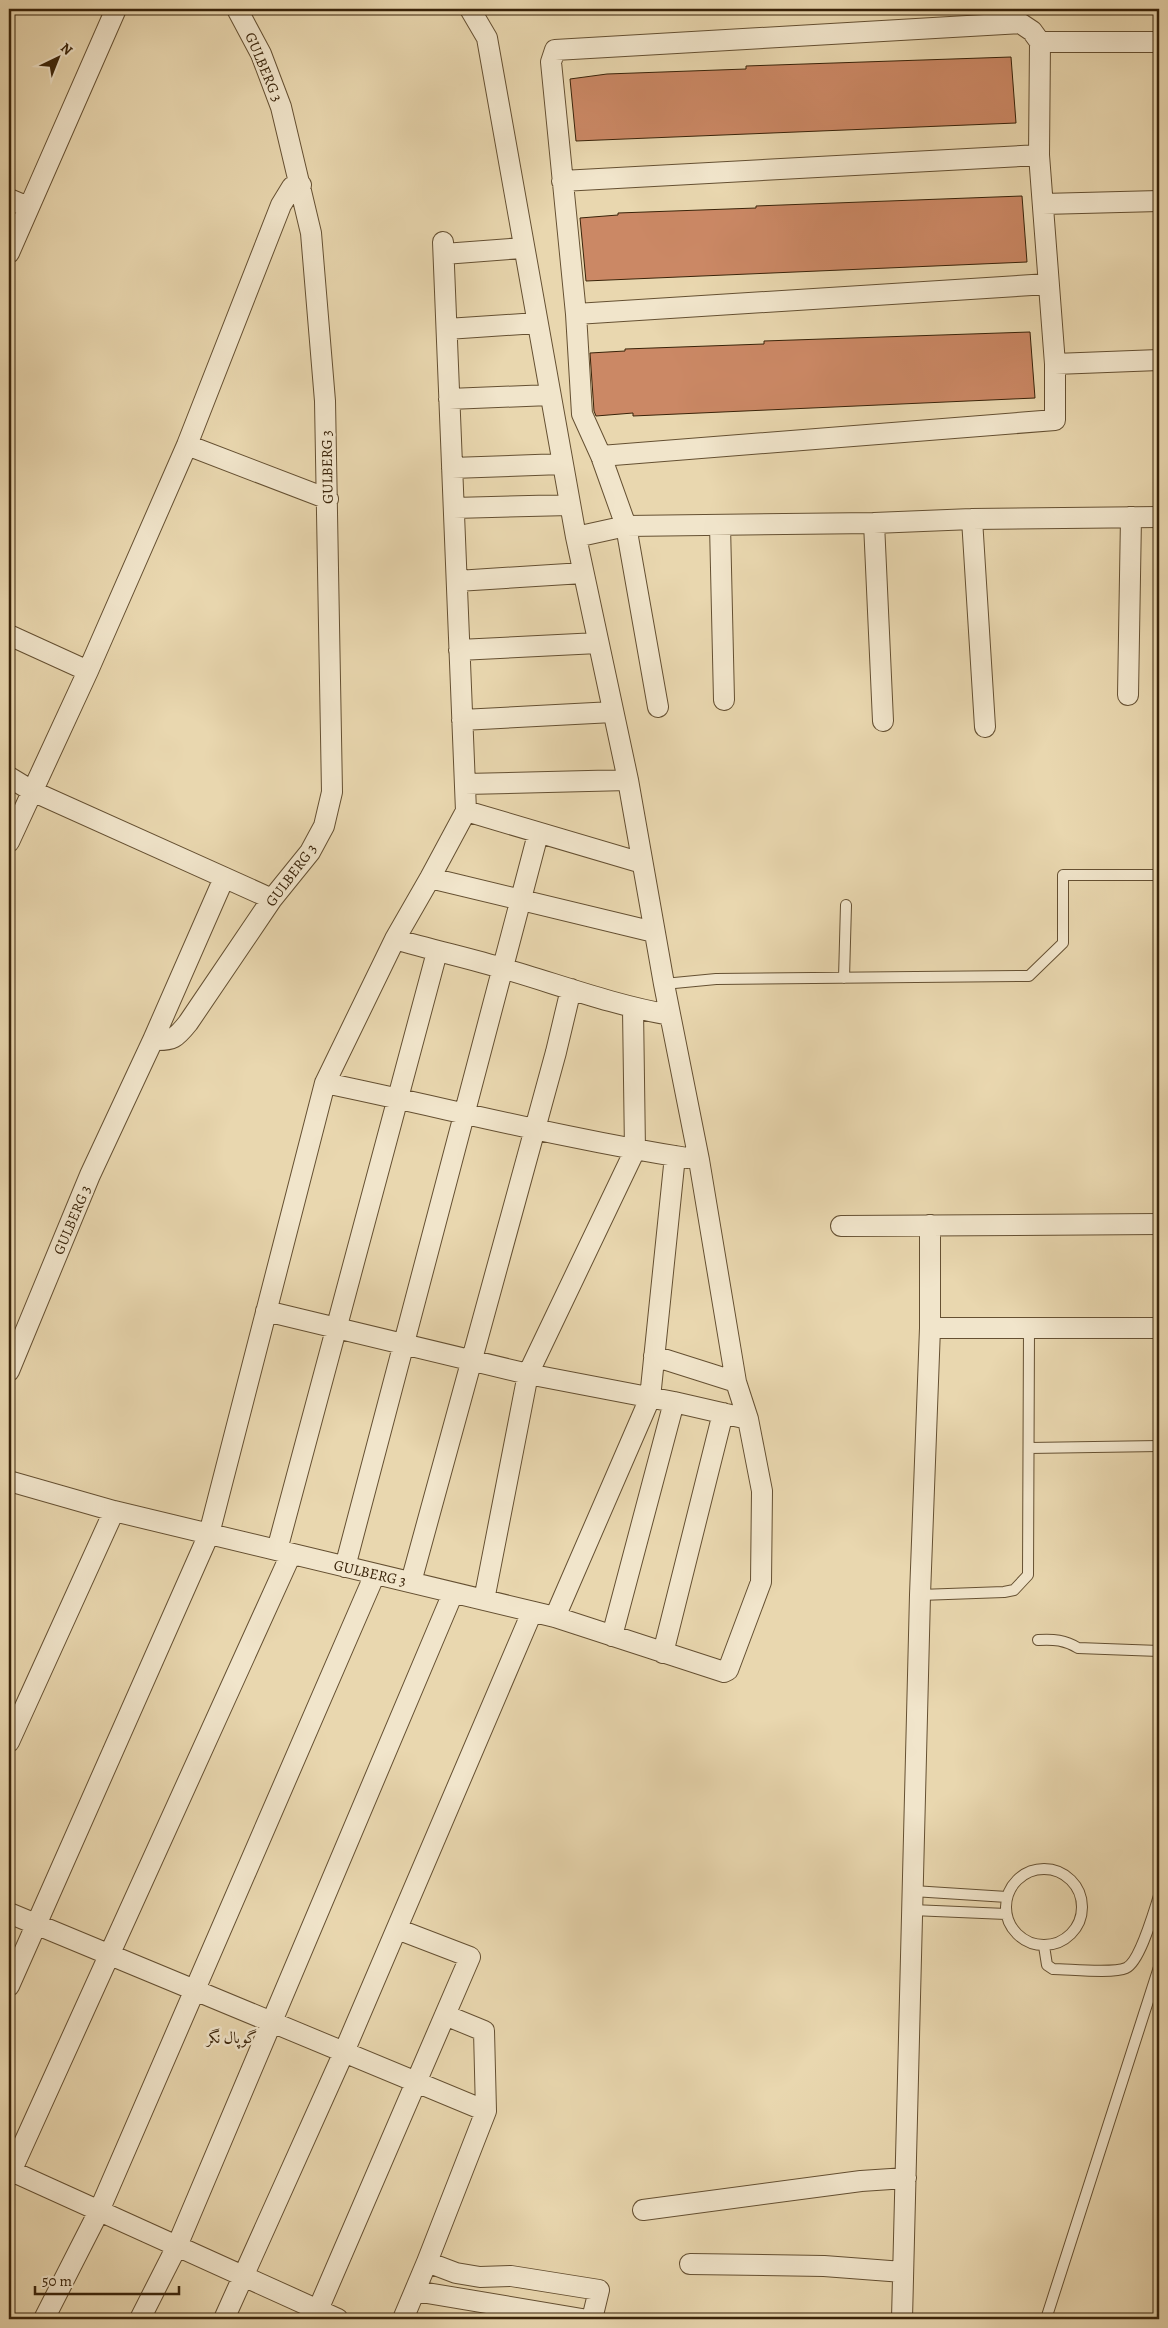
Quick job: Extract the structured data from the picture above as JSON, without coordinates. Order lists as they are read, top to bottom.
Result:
{
  "streets": {
    "street": ["GULBERG 3"]
  },
  "districts": ["گوپال نگر"],
  "scale_bar": "50 m",
  "north": "top right"
}
